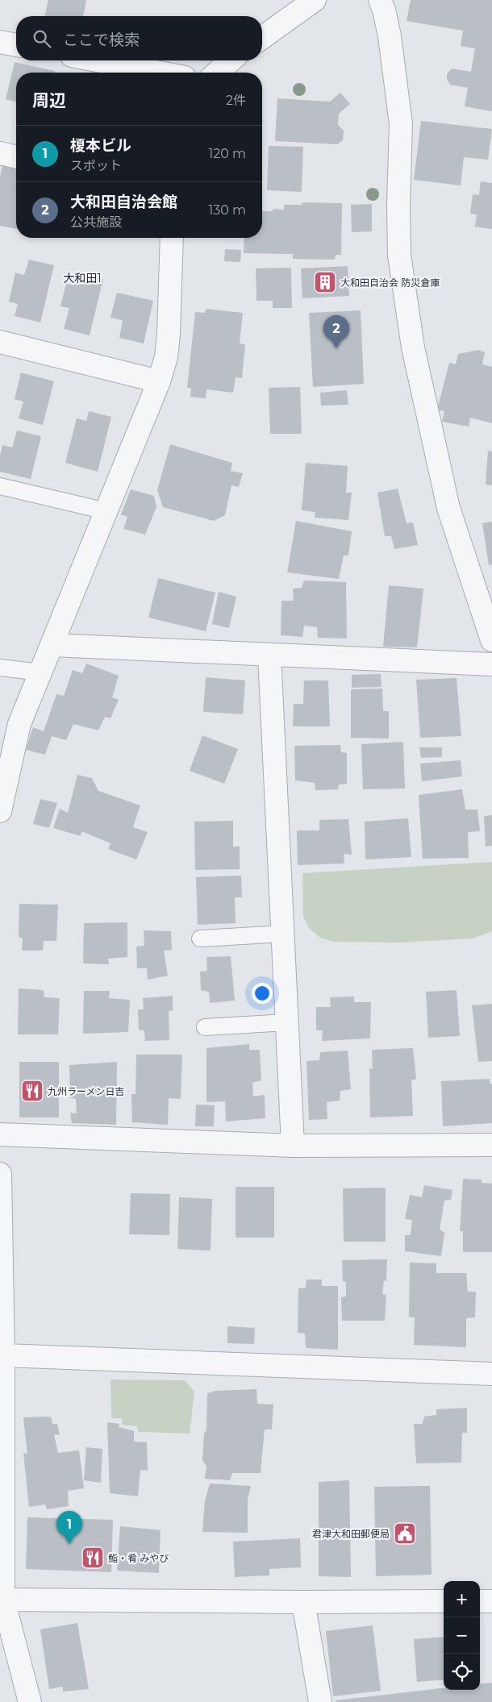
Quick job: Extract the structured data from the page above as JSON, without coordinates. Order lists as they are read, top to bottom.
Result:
{
  "districts": ["大和田1"],
  "places": {
    "building": ["大和田自治会 防災倉庫"],
    "restaurant": ["九州ラーメン日吉", "鮨・肴 みやび"],
    "public building": ["君津大和田郵便局"]
  },
  "page": {
    "search": "ここで検索",
    "heading": ["周辺", "2件"],
    "list": [
      {
        "mark": "1",
        "name": "榎本ビル",
        "note": "スポット",
        "value": "120 m"
      },
      {
        "mark": "2",
        "name": "大和田自治会館",
        "note": "公共施設",
        "value": "130 m"
      }
    ],
    "pins": ["2", "1"],
    "map_buttons": ["+", "−"]
  }
}
